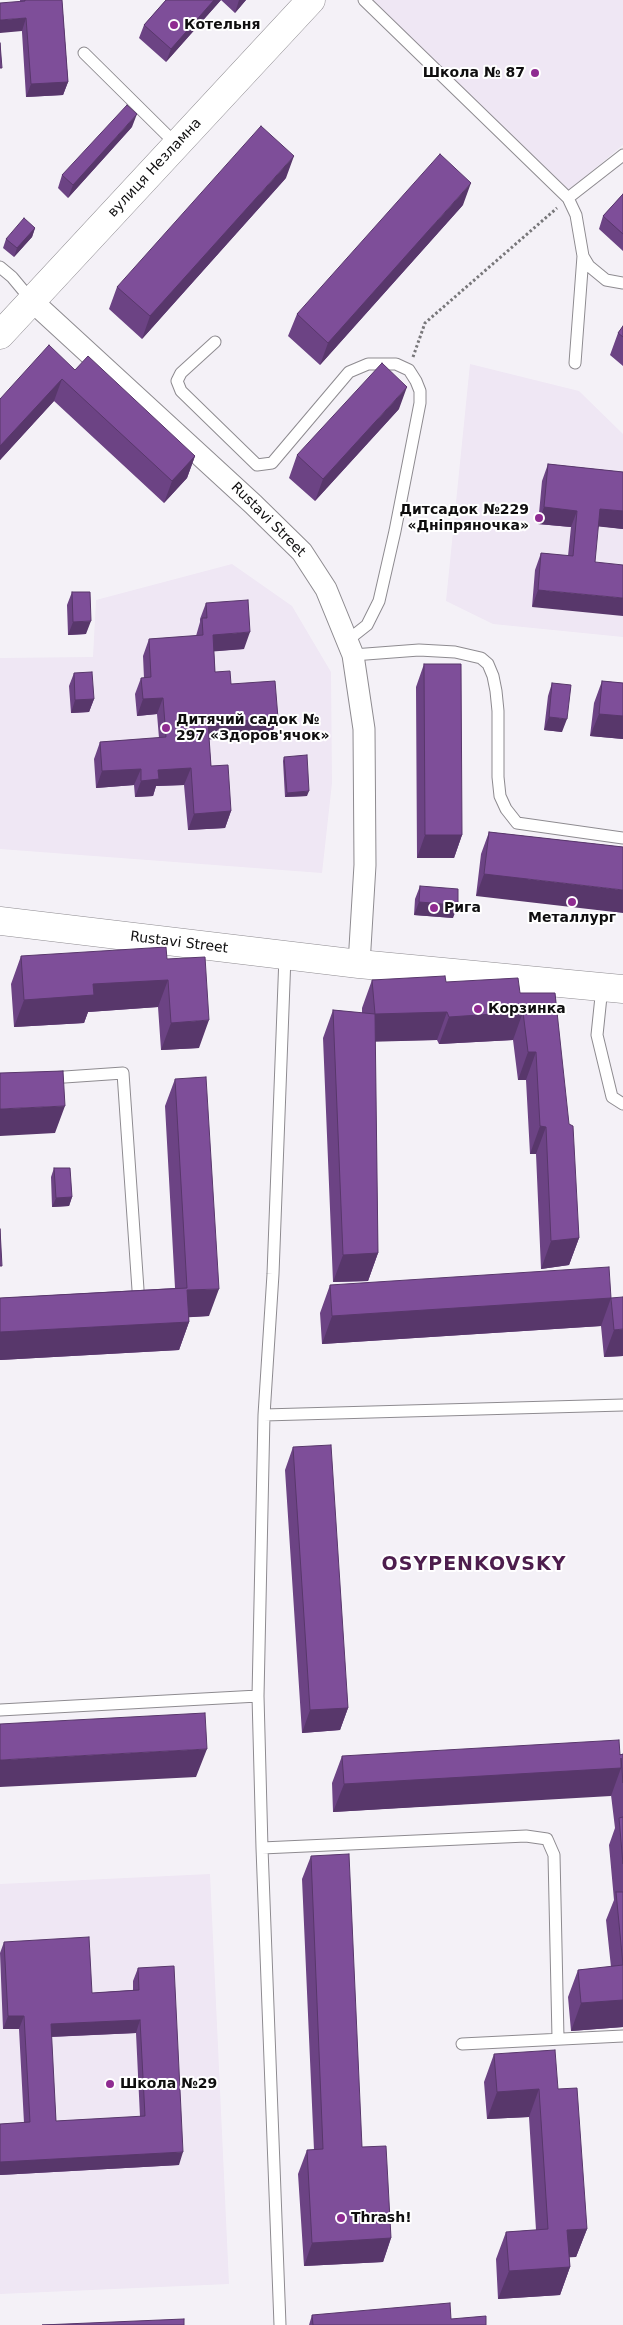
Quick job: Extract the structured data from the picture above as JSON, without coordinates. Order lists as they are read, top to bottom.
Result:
{
  "streets": {
    "street": ["вулиця Незламна", "Rustavi Street"]
  },
  "crossings": [
    ["вулиця Незламна", "Rustavi Street"]
  ],
  "districts": ["OSYPENKOVSKY"],
  "places": [
    "Котельня",
    "Школа № 87",
    "Дитсадок №229 «Дніпряночка»",
    "Дитячий садок № 297 «Здоров'ячок»",
    "Металлург",
    "Рига",
    "Корзинка",
    "Школа №29",
    "Thrash!"
  ]
}
